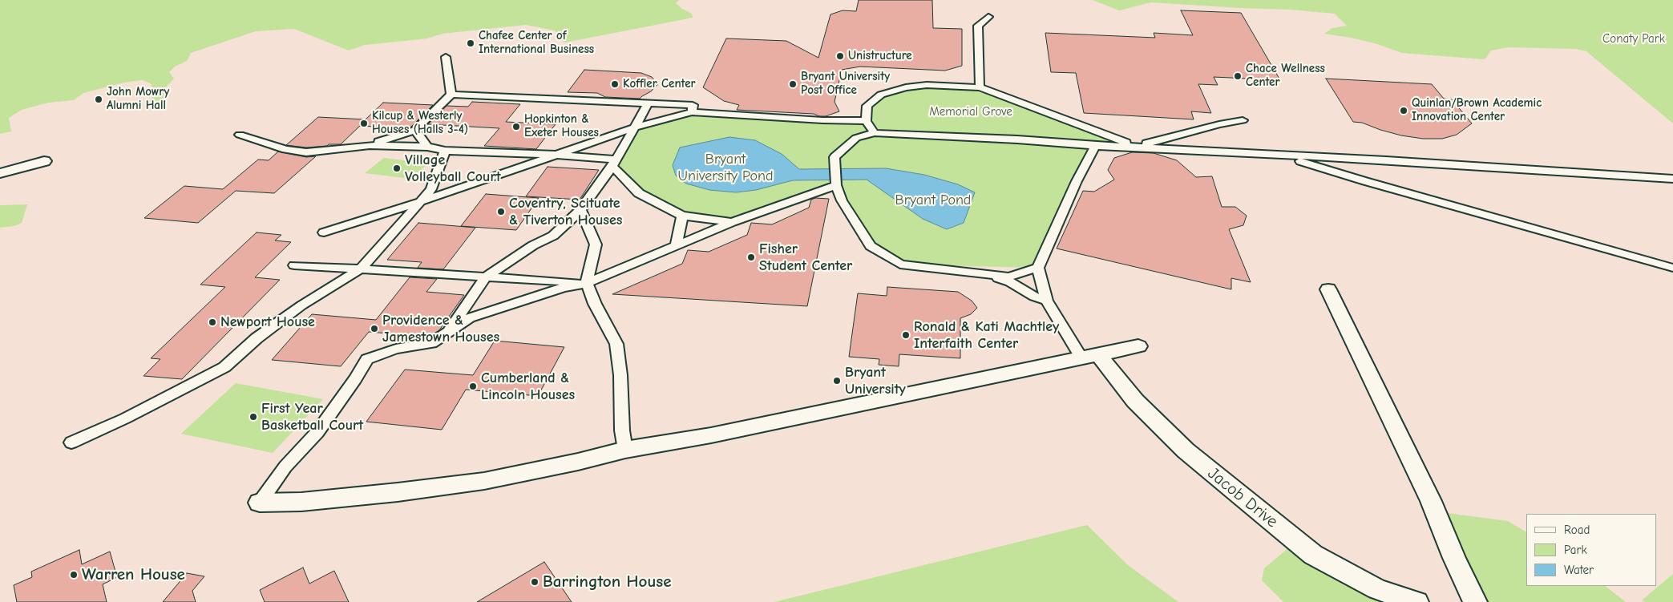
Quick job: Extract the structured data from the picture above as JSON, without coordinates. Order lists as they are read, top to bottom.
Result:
{
  "streets": {
    "street": ["Jacob Drive"]
  },
  "parks": [
    "Conaty Park",
    "Memorial Grove",
    "Bryant University Pond",
    "Bryant Pond"
  ],
  "places": [
    "Chafee Center of International Business",
    "Unistructure",
    "Chace Wellness Center",
    "Koffler Center",
    "Bryant University Post Office",
    "John Mowry Alumni Hall",
    "Quinlan/Brown Academic Innovation Center",
    "Kilcup & Westerly Houses (Halls 3-4)",
    "Hopkinton & Exeter Houses",
    "Village Volleyball Court",
    "Coventry, Scituate & Tiverton Houses",
    "Fisher Student Center",
    "Newport House",
    "Providence & Jamestown Houses",
    "Ronald & Kati Machtley Interfaith Center",
    "Bryant University",
    "Cumberland & Lincoln Houses",
    "First Year Basketball Court",
    "Warren House",
    "Barrington House"
  ],
  "legend": ["Road", "Park", "Water"]
}
